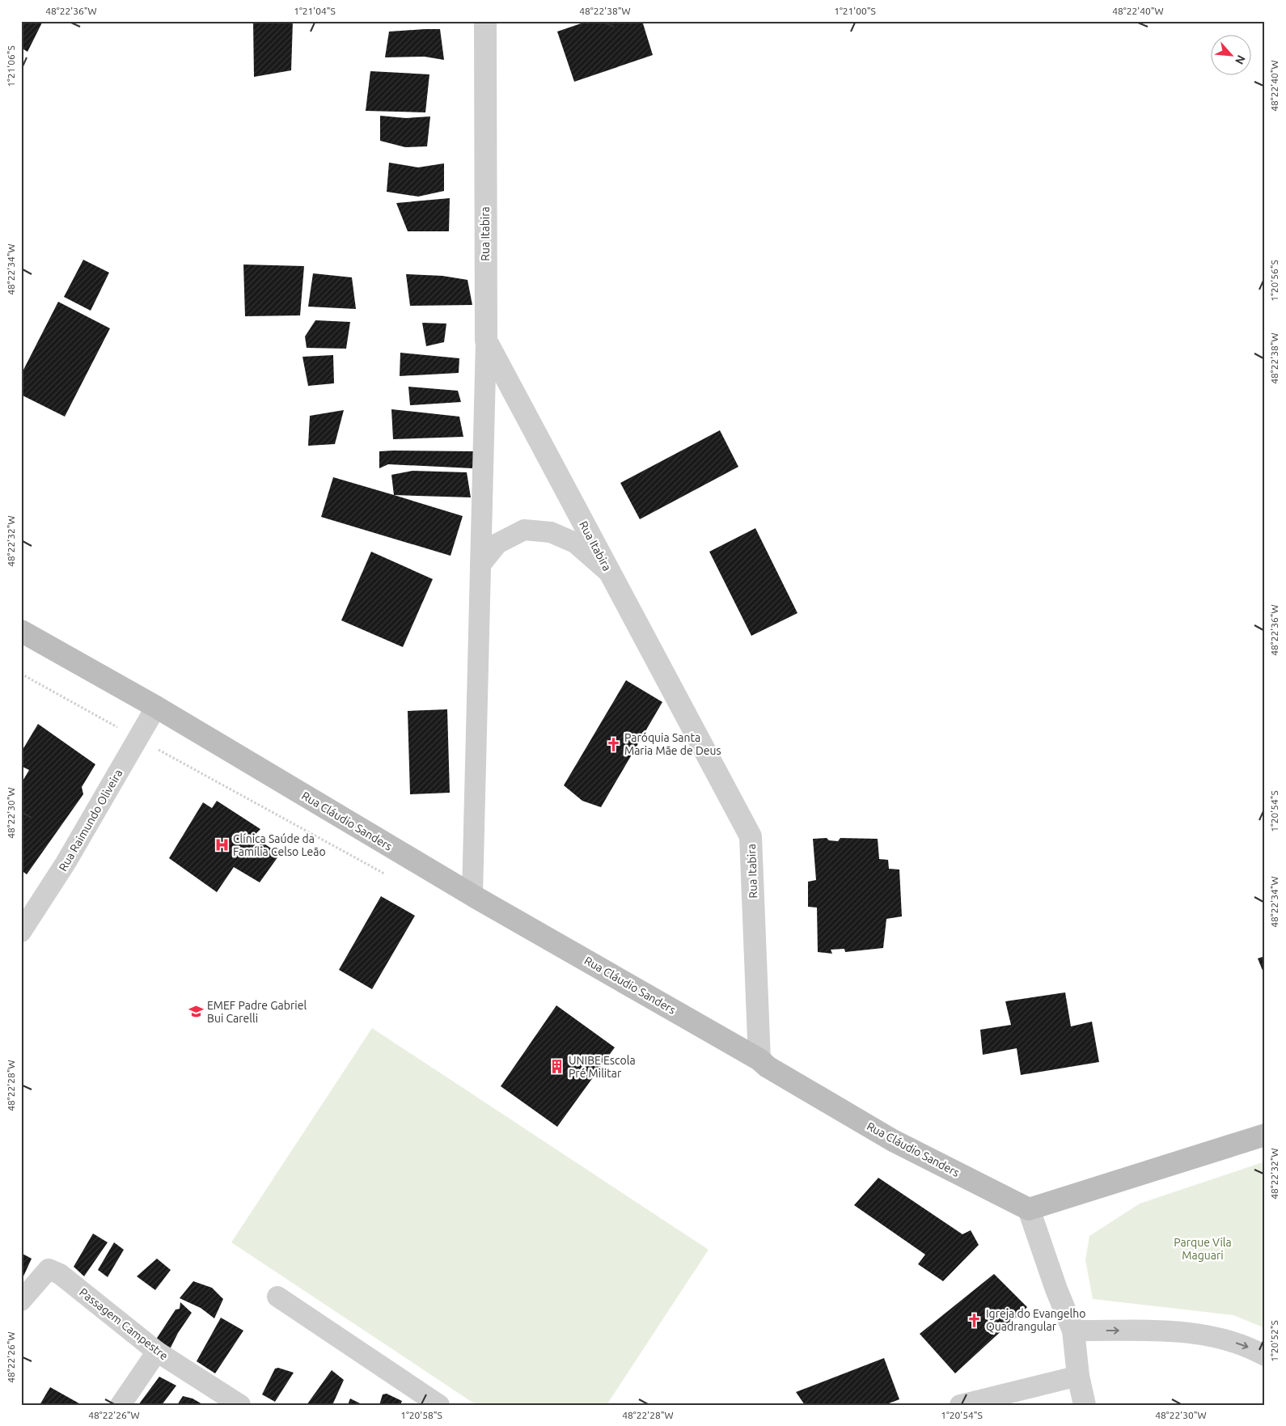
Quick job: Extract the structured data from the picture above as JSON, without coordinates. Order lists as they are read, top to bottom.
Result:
{
  "streets": {
    "main road": ["Rua Cláudio Sanders"],
    "street": ["Rua Itabira", "Rua Raimundo Oliveira", "Passagem Campestre"]
  },
  "crossings": [
    ["Rua Itabira", "Rua Cláudio Sanders"],
    ["Rua Raimundo Oliveira", "Rua Cláudio Sanders"]
  ],
  "parks": ["Parque Vila Maguari"],
  "places": {
    "church": ["Paróquia Santa Maria Mãe de Deus", "Igreja do Evangelho Quadrangular"],
    "hospital": ["Clínica Saúde da Família Celso Leão"],
    "school or university": ["EMEF Padre Gabriel Bui Carelli"],
    "building": ["UNIBE Escola Pré Militar"]
  },
  "north": "bottom right",
  "coordinates": [
    "48°22'36\"W",
    "1°21'04\"S",
    "48°22'38\"W",
    "1°21'00\"S",
    "48°22'40\"W",
    "1°21'06\"S",
    "48°22'34\"W",
    "1°20'56\"S",
    "48°22'32\"W",
    "1°20'54\"S",
    "48°22'30\"W",
    "48°22'28\"W",
    "1°20'52\"S",
    "48°22'26\"W",
    "1°20'58\"S"
  ]
}
